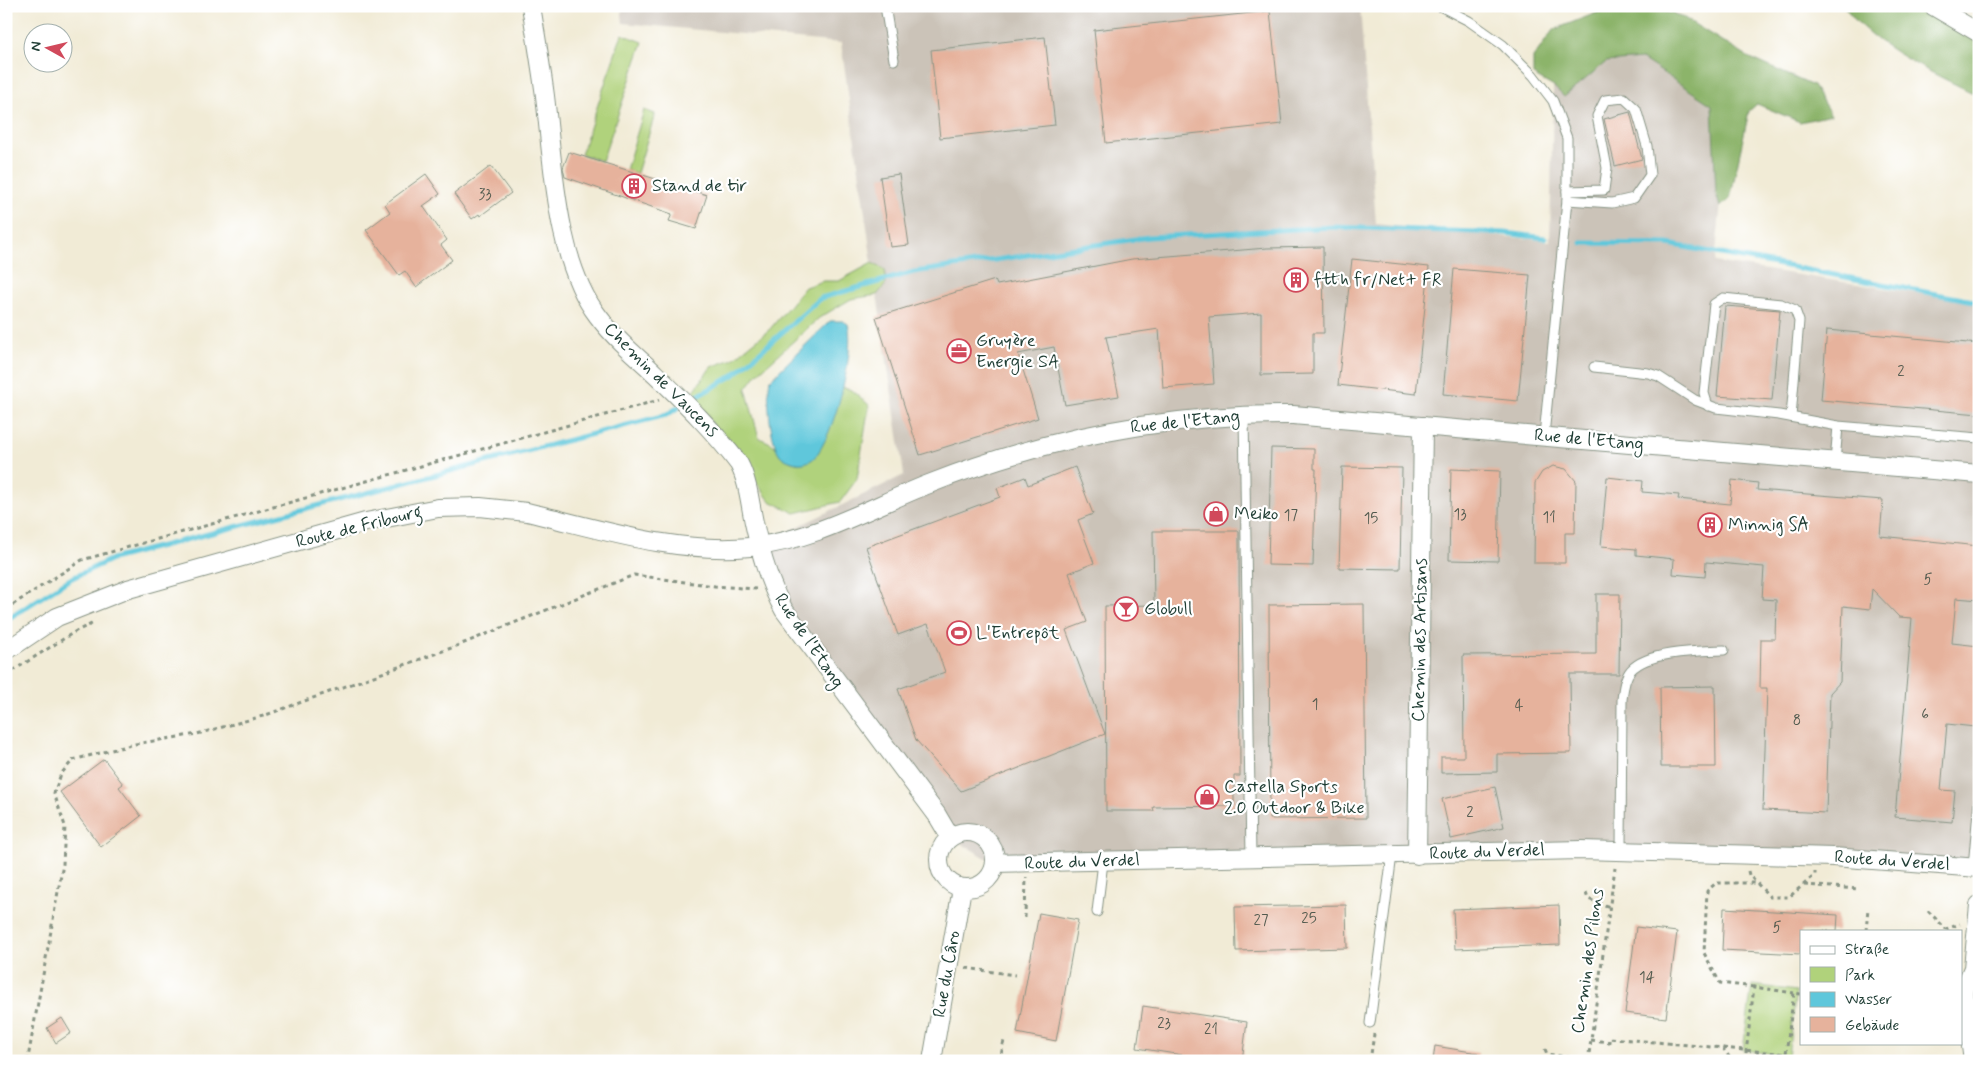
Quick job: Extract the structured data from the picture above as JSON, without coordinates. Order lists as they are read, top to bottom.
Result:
{
  "streets": {
    "street": [
      "Chemin de Vaucens",
      "Rue de l'Etang",
      "Route de Fribourg",
      "Chemin des Artisans",
      "Route du Verdel",
      "Rue du Câro"
    ],
    "path": ["Chemin des Pilons"]
  },
  "crossings": [
    ["Chemin de Vaucens", "Rue de l'Etang"],
    ["Chemin de Vaucens", "Route de Fribourg"],
    ["Rue de l'Etang", "Route de Fribourg"],
    ["Rue de l'Etang", "Chemin des Artisans"],
    ["Rue de l'Etang", "Route du Verdel"],
    ["Rue de l'Etang", "Rue du Câro"],
    ["Chemin des Artisans", "Route du Verdel"],
    ["Route du Verdel", "Chemin des Pilons"],
    ["Route du Verdel", "Rue du Câro"]
  ],
  "places": {
    "building": ["Stand de tir", "ftth fr/Net+ FR", "Minnig SA"],
    "office": ["Gruyère Energie SA"],
    "shop": ["Meiko", "Castella Sports 2.0 Outdoor & Bike"],
    "bar": ["Globull"],
    "sports": ["L'Entrepôt"]
  },
  "house_numbers": [
    "33",
    "2",
    "13",
    "17",
    "11",
    "15",
    "5",
    "1",
    "4",
    "6",
    "8",
    "2",
    "25",
    "27",
    "5",
    "14",
    "23",
    "21"
  ],
  "legend": [
    "Straße",
    "Park",
    "Wasser",
    "Gebäude"
  ],
  "north": "left"
}
